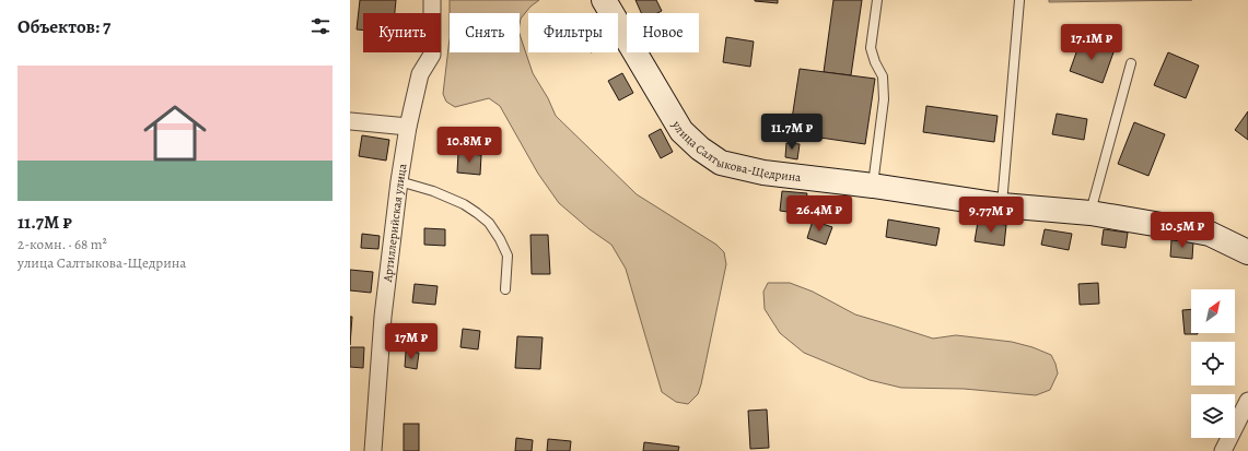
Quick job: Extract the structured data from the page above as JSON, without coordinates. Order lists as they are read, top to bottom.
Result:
{
  "streets": {
    "street": ["улица Салтыкова-Щедрина", "Артиллерийская улица"]
  },
  "north": "top right",
  "page": {
    "heading": "Объектов: 7",
    "chip": [
      "Купить",
      "Снять",
      "Фильтры",
      "Новое"
    ],
    "price": [
      "17.1M ₽",
      "11.7M ₽",
      "10.8M ₽",
      "26.4M ₽",
      "9.77M ₽",
      "10.5M ₽",
      "17M ₽"
    ],
    "list": [
      {
        "name": "11.7M ₽",
        "note": "2-комн. · 68 m² · улица Салтыкова-Щедрина"
      }
    ]
  }
}
